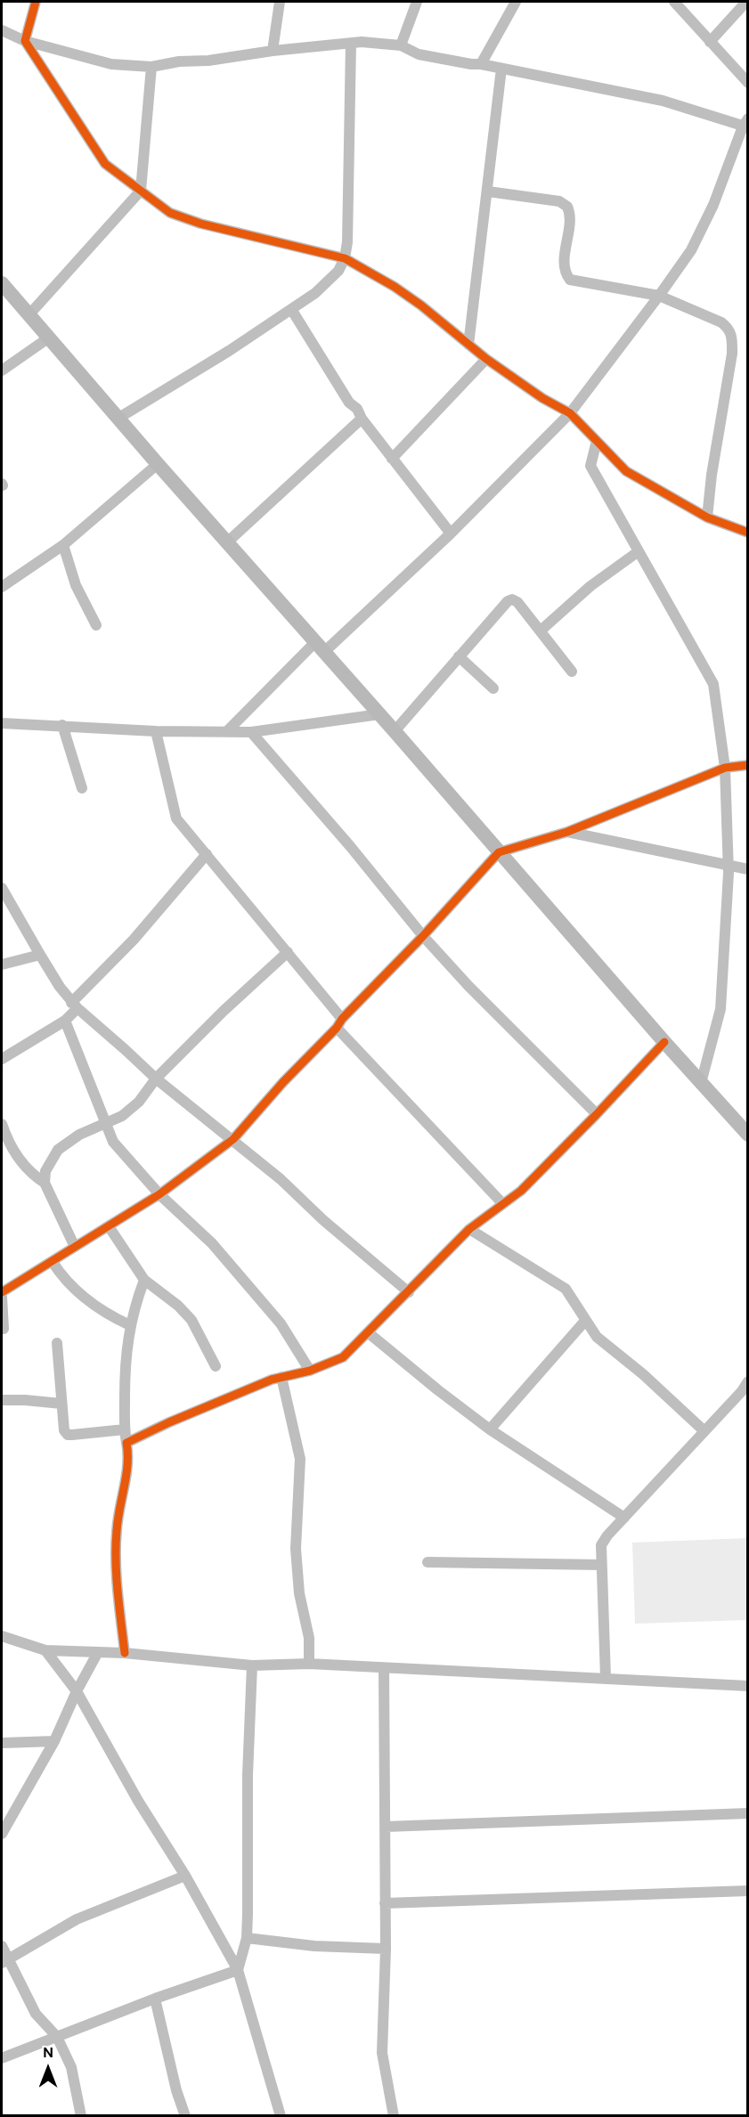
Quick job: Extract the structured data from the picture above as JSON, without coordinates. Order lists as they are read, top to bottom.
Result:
{
  "north": "top"
}
